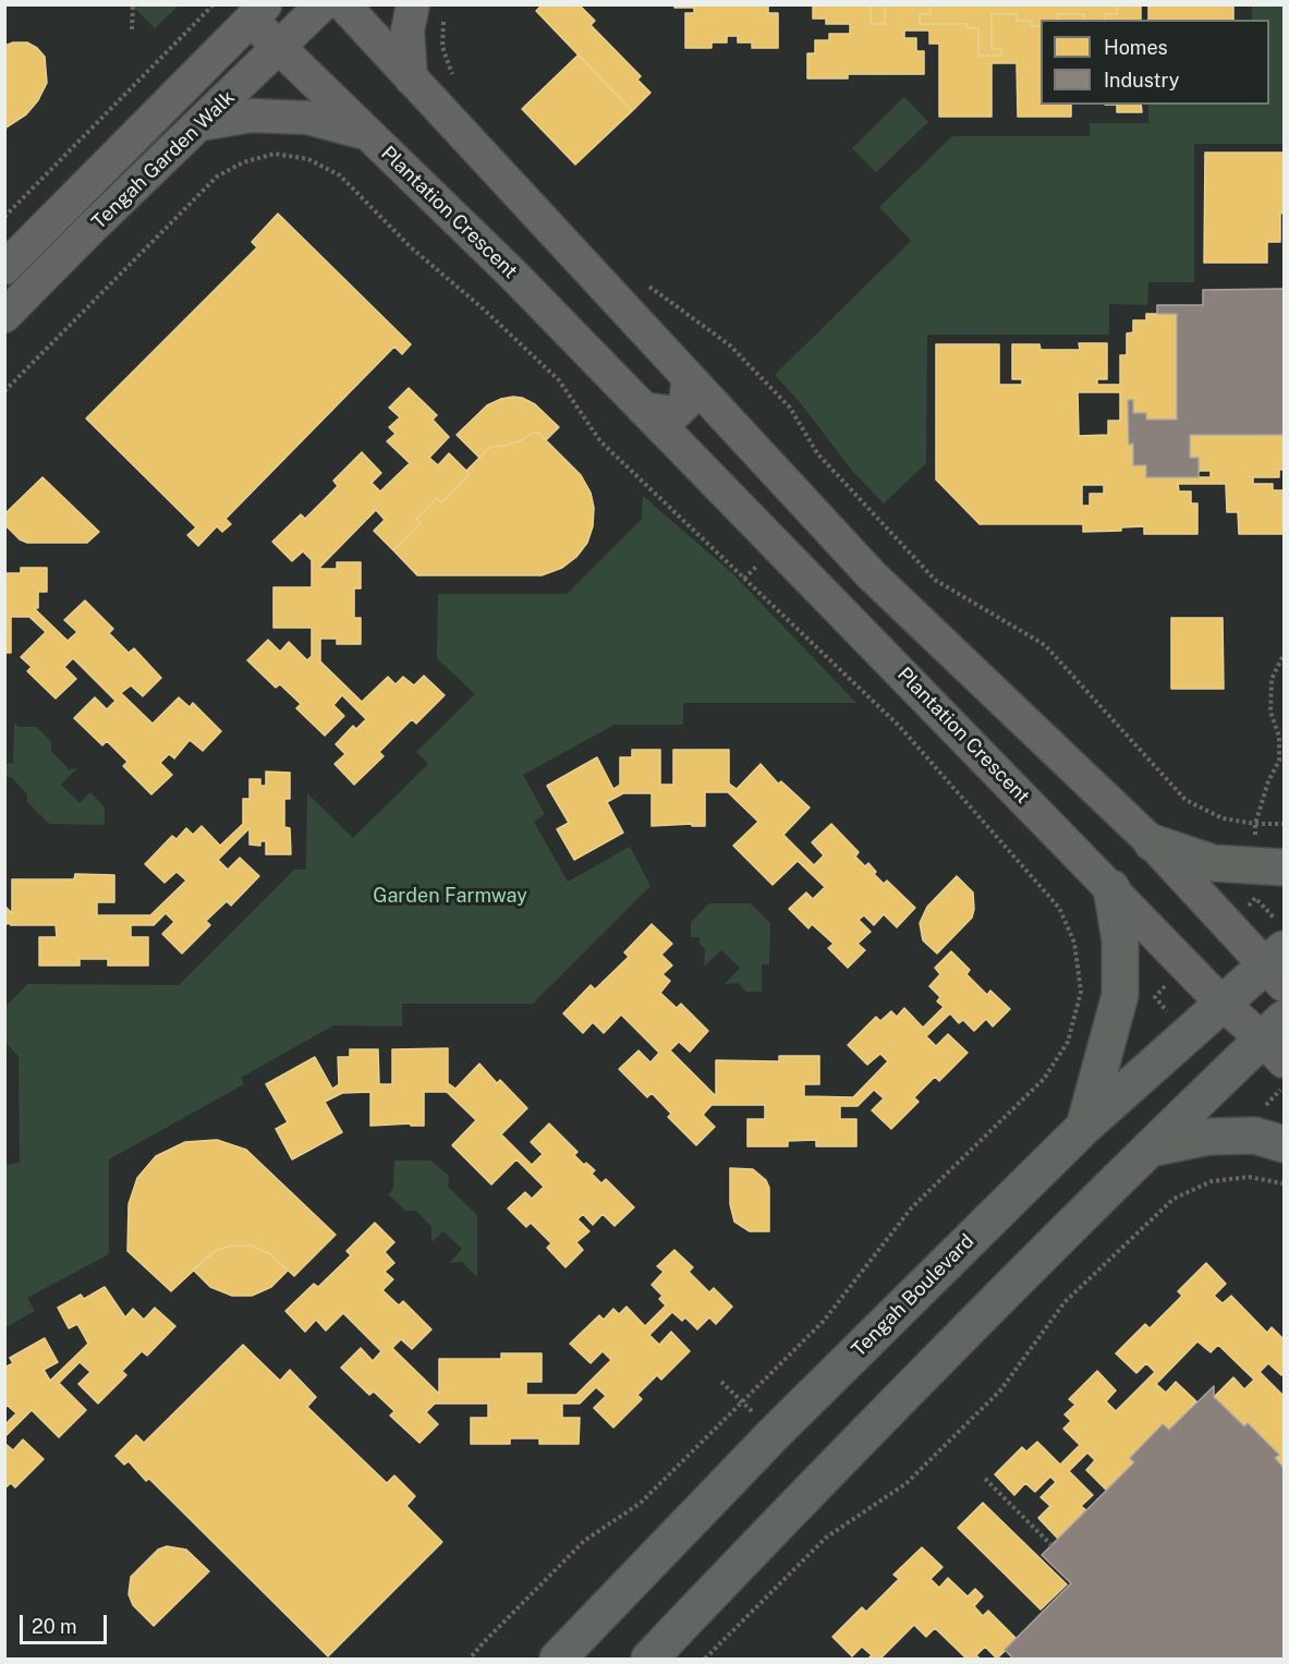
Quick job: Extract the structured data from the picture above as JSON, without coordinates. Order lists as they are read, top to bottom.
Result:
{
  "streets": {
    "main road": ["Tengah Boulevard"],
    "street": ["Tengah Garden Walk", "Plantation Crescent"]
  },
  "crossings": [
    ["Tengah Garden Walk", "Plantation Crescent"],
    ["Plantation Crescent", "Tengah Boulevard"]
  ],
  "parks": ["Garden Farmway"],
  "legend": ["Homes", "Industry"],
  "scale_bar": "20 m"
}
